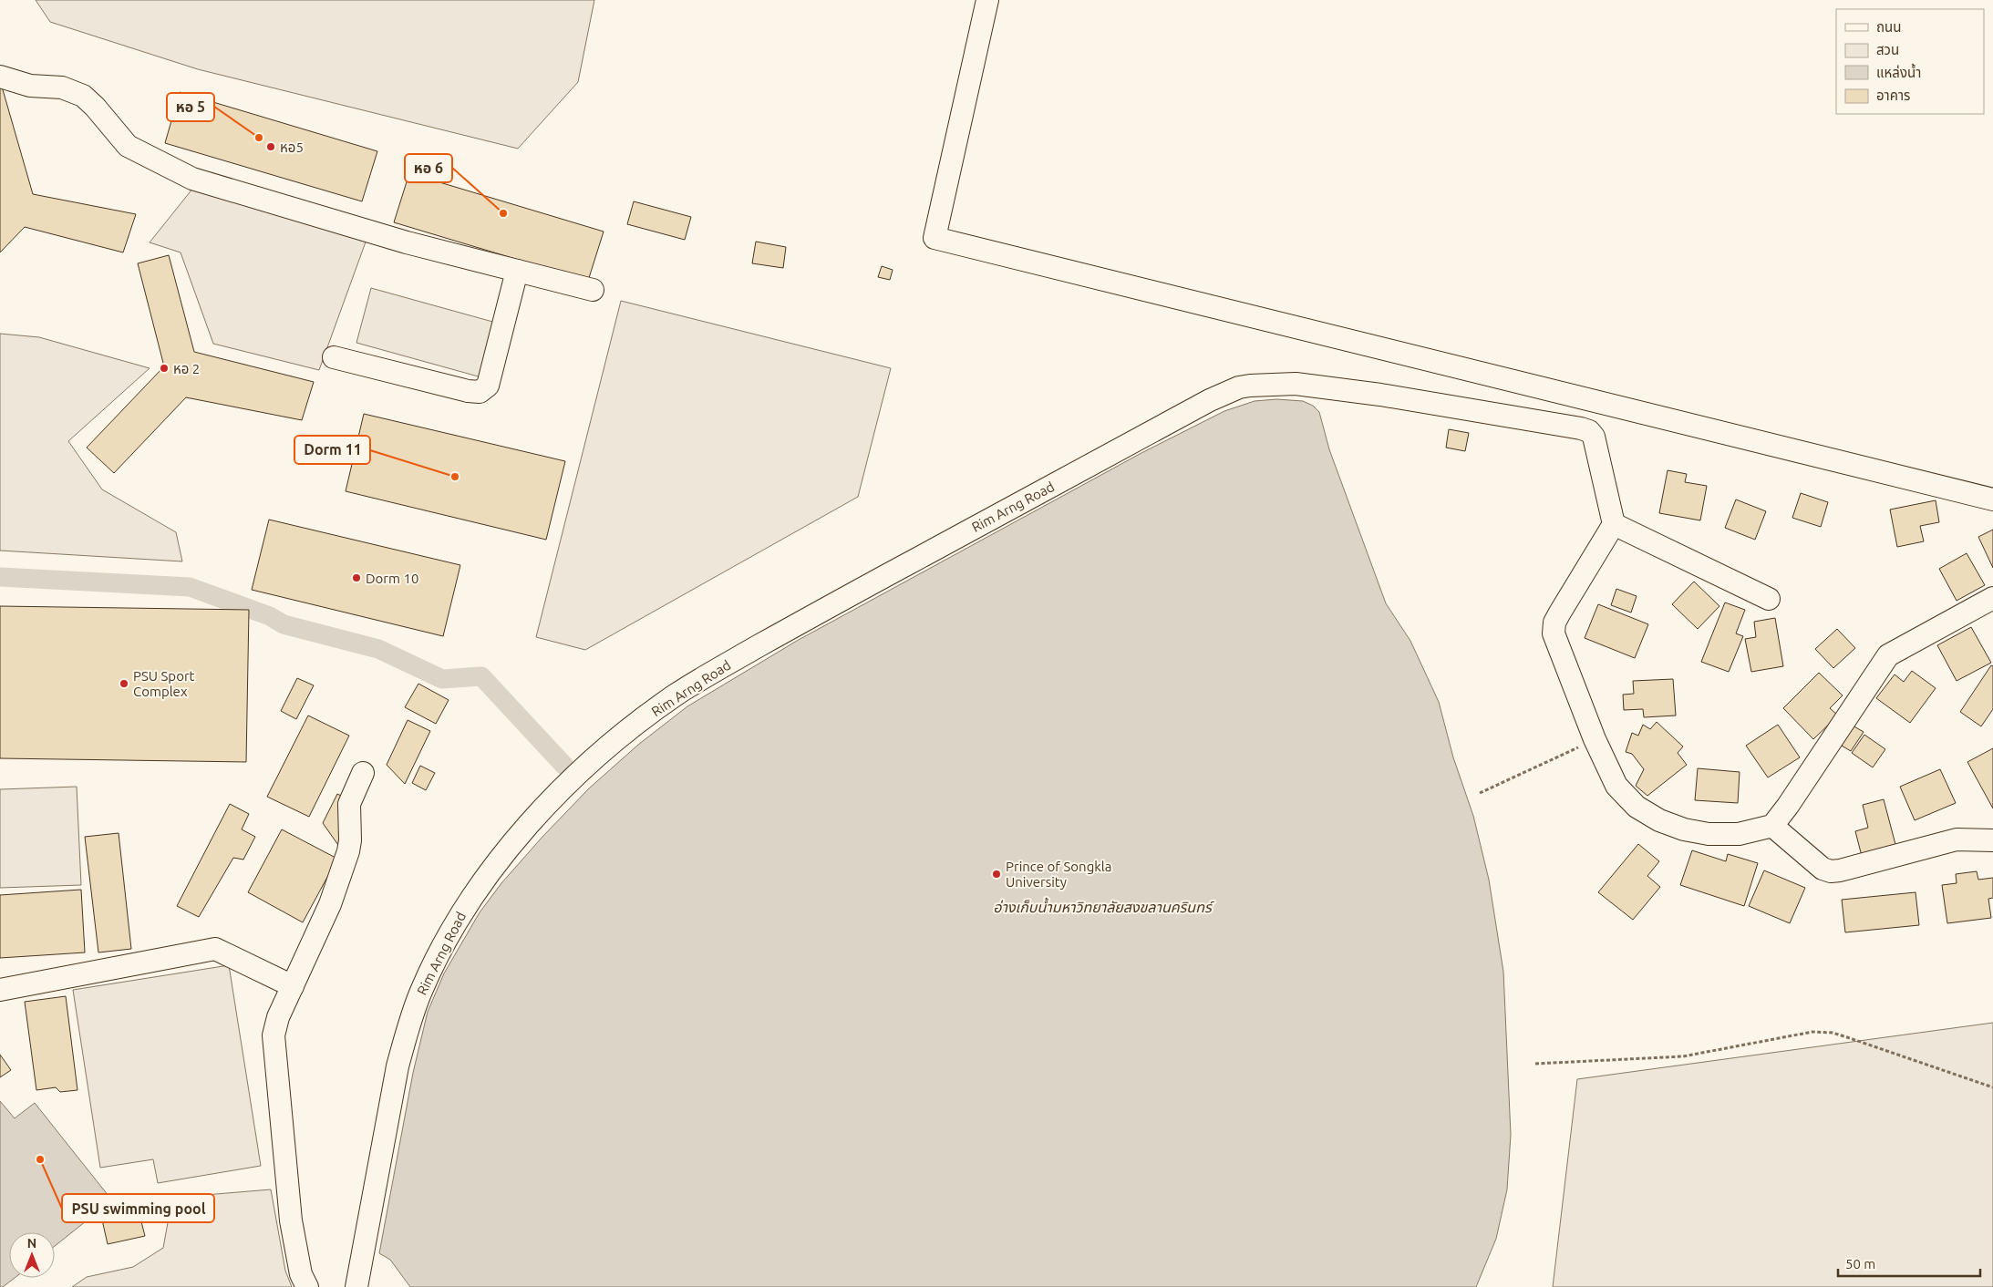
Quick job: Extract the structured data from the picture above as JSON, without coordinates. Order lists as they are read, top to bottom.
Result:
{
  "streets": {
    "street": ["Rim Arng Road"]
  },
  "water": ["อ่างเก็บน้ำมหาวิทยาลัยสงขลานครินทร์"],
  "places": [
    "หอ 5",
    "หอ5",
    "หอ 6",
    "หอ 2",
    "Dorm 11",
    "Dorm 10",
    "PSU Sport Complex",
    "Prince of Songkla University",
    "PSU swimming pool"
  ],
  "legend": [
    "ถนน",
    "สวน",
    "แหล่งน้ำ",
    "อาคาร"
  ],
  "scale_bar": "50 m",
  "north": "top"
}
